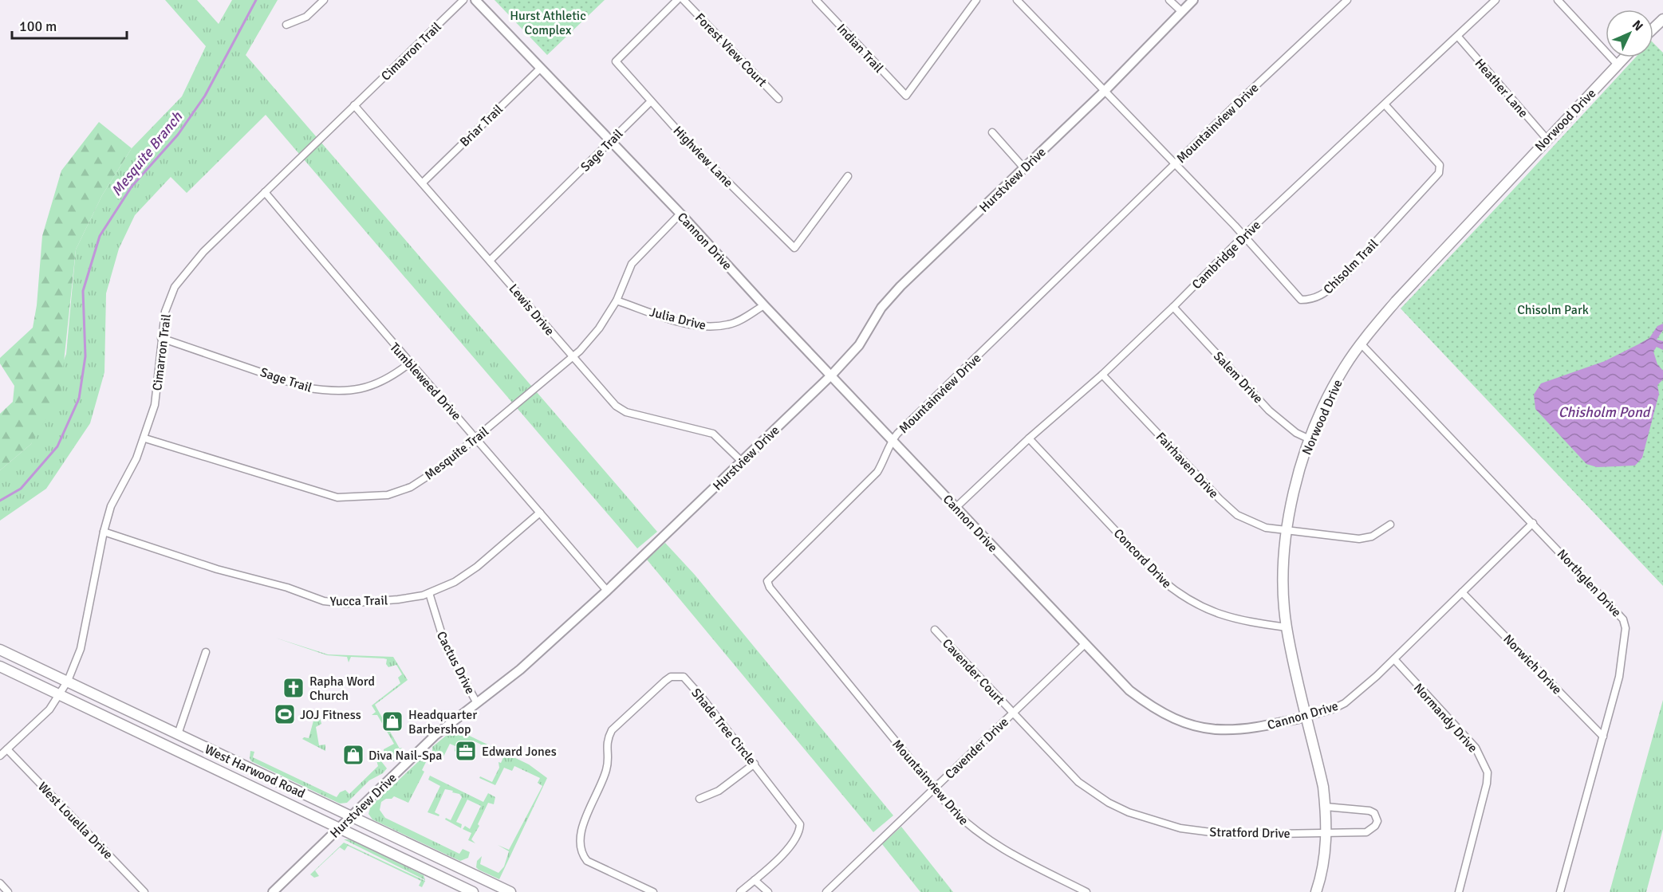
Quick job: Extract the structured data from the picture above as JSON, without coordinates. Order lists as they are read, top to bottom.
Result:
{
  "streets": {
    "main road": ["Norwood Drive", "West Harwood Road"],
    "street": [
      "Indian Trail",
      "Forest View Court",
      "Cimarron Trail",
      "Heather Lane",
      "Mountainview Drive",
      "Briar Trail",
      "Sage Trail",
      "Highview Lane",
      "Hurstview Drive",
      "Cannon Drive",
      "Cambridge Drive",
      "Chisolm Trail",
      "Lewis Drive",
      "Julia Drive",
      "Salem Drive",
      "Tumbleweed Drive",
      "Mesquite Trail",
      "Fairhaven Drive",
      "Concord Drive",
      "Northglen Drive",
      "Yucca Trail",
      "Cactus Drive",
      "Norwich Drive",
      "Cavender Court",
      "Normandy Drive",
      "Shade Tree Circle",
      "Cavender Drive",
      "West Louella Drive",
      "Stratford Drive"
    ]
  },
  "crossings": [
    ["Cimarron Trail", "Sage Trail"],
    ["Cimarron Trail", "Lewis Drive"],
    ["Cimarron Trail", "Tumbleweed Drive"],
    ["Cimarron Trail", "Mesquite Trail"],
    ["Cimarron Trail", "Yucca Trail"],
    ["Cimarron Trail", "West Harwood Road"],
    ["Cimarron Trail", "West Louella Drive"],
    ["Heather Lane", "Norwood Drive"],
    ["Heather Lane", "Cambridge Drive"],
    ["Norwood Drive", "Cannon Drive"],
    ["Norwood Drive", "Salem Drive"],
    ["Norwood Drive", "Fairhaven Drive"],
    ["Norwood Drive", "Concord Drive"],
    ["Norwood Drive", "Northglen Drive"],
    ["Norwood Drive", "Stratford Drive"],
    ["Mountainview Drive", "Cannon Drive"],
    ["Mountainview Drive", "Chisolm Trail"],
    ["Mountainview Drive", "Cavender Drive"],
    ["Briar Trail", "Cannon Drive"],
    ["Briar Trail", "Lewis Drive"],
    ["Sage Trail", "Highview Lane"],
    ["Sage Trail", "Cannon Drive"],
    ["Sage Trail", "Lewis Drive"],
    ["Sage Trail", "Tumbleweed Drive"],
    ["Hurstview Drive", "Cannon Drive"],
    ["Hurstview Drive", "Chisolm Trail"],
    ["Hurstview Drive", "Lewis Drive"],
    ["Hurstview Drive", "Tumbleweed Drive"],
    ["Hurstview Drive", "Cactus Drive"],
    ["Hurstview Drive", "West Harwood Road"],
    ["Cannon Drive", "Cambridge Drive"],
    ["Cannon Drive", "Julia Drive"],
    ["Cannon Drive", "Mesquite Trail"],
    ["Cannon Drive", "Northglen Drive"],
    ["Cannon Drive", "Norwich Drive"],
    ["Cannon Drive", "Normandy Drive"],
    ["Cannon Drive", "Cavender Drive"],
    ["Cambridge Drive", "Chisolm Trail"],
    ["Cambridge Drive", "Salem Drive"],
    ["Cambridge Drive", "Fairhaven Drive"],
    ["Cambridge Drive", "Concord Drive"],
    ["Lewis Drive", "Mesquite Trail"],
    ["Julia Drive", "Mesquite Trail"],
    ["Tumbleweed Drive", "Mesquite Trail"],
    ["Tumbleweed Drive", "Yucca Trail"],
    ["Northglen Drive", "Norwich Drive"],
    ["Yucca Trail", "Cactus Drive"],
    ["Cavender Court", "Cavender Drive"],
    ["Cavender Court", "Stratford Drive"],
    ["Cavender Drive", "Stratford Drive"]
  ],
  "water": ["Mesquite Branch", "Chisholm Pond"],
  "parks": ["Hurst Athletic Complex", "Chisolm Park"],
  "places": {
    "church": ["Rapha Word Church"],
    "sports": ["JOJ Fitness"],
    "shop": ["Headquarter Barbershop", "Diva Nail-Spa"],
    "office": ["Edward Jones"]
  },
  "scale_bar": "100 m",
  "north": "top right"
}
